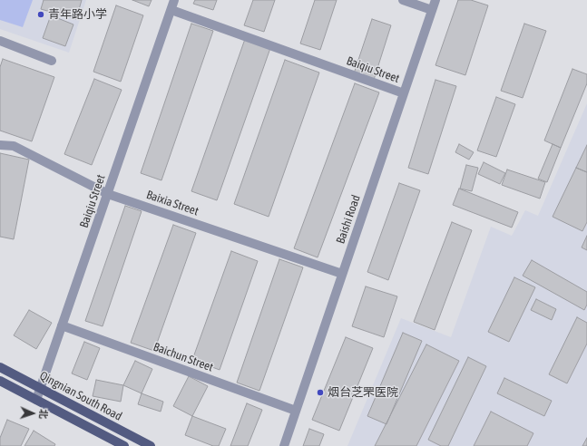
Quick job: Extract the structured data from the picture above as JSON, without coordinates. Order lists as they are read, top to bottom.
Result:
{
  "streets": {
    "main road": ["Qingnian South Road"],
    "street": [
      "Baiqiu Street",
      "Baixia Street",
      "Baishi Road",
      "Baichun Street"
    ]
  },
  "crossings": [
    ["Baiqiu Street", "Baixia Street"],
    ["Baiqiu Street", "Baishi Road"],
    ["Baiqiu Street", "Baichun Street"],
    ["Baiqiu Street", "Qingnian South Road"],
    ["Baixia Street", "Baishi Road"],
    ["Baishi Road", "Baichun Street"]
  ],
  "places": ["青年路小学", "烟台芝罘医院"],
  "north": "right"
}
